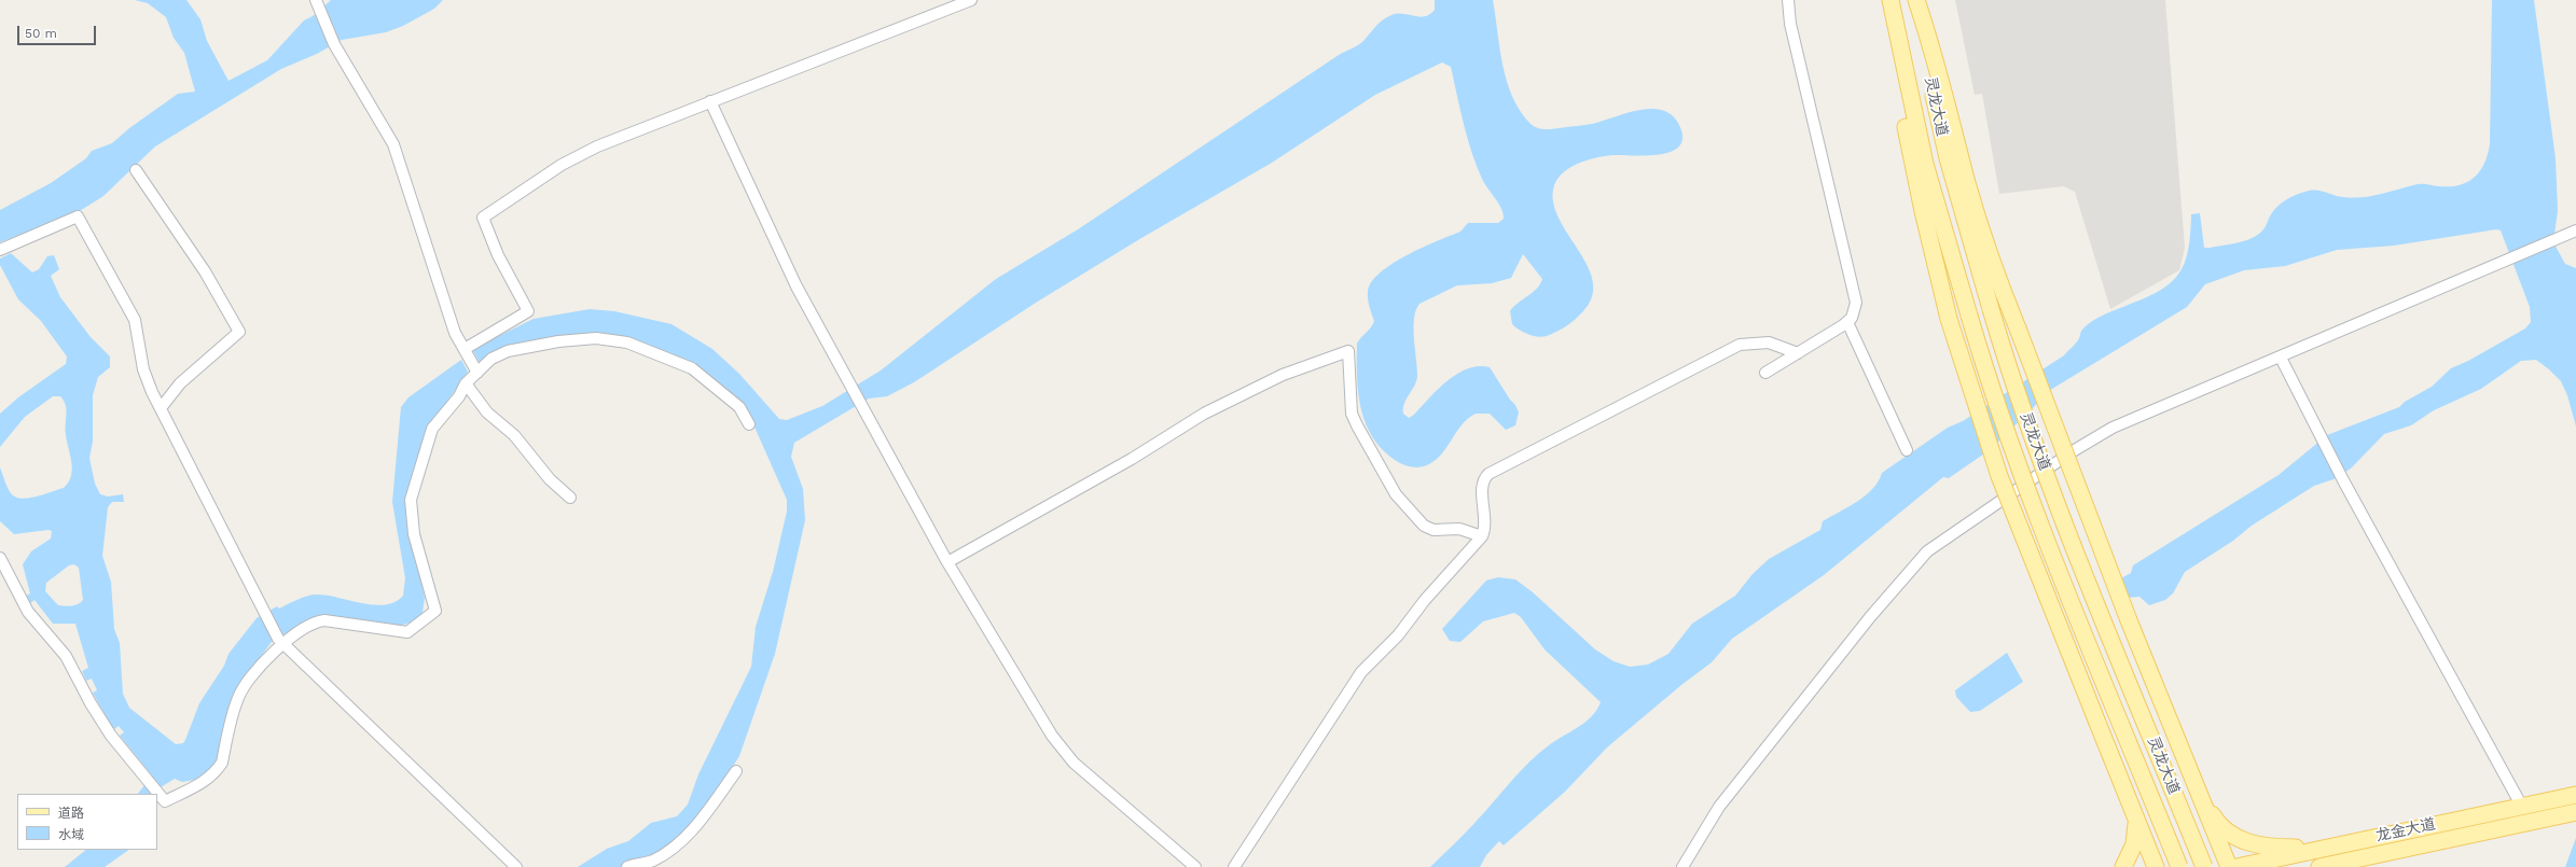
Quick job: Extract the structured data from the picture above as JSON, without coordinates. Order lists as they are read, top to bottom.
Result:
{
  "streets": {
    "main road": ["灵龙大道", "龙金大道"]
  },
  "legend": ["道路", "水域"],
  "scale_bar": "50 m"
}
